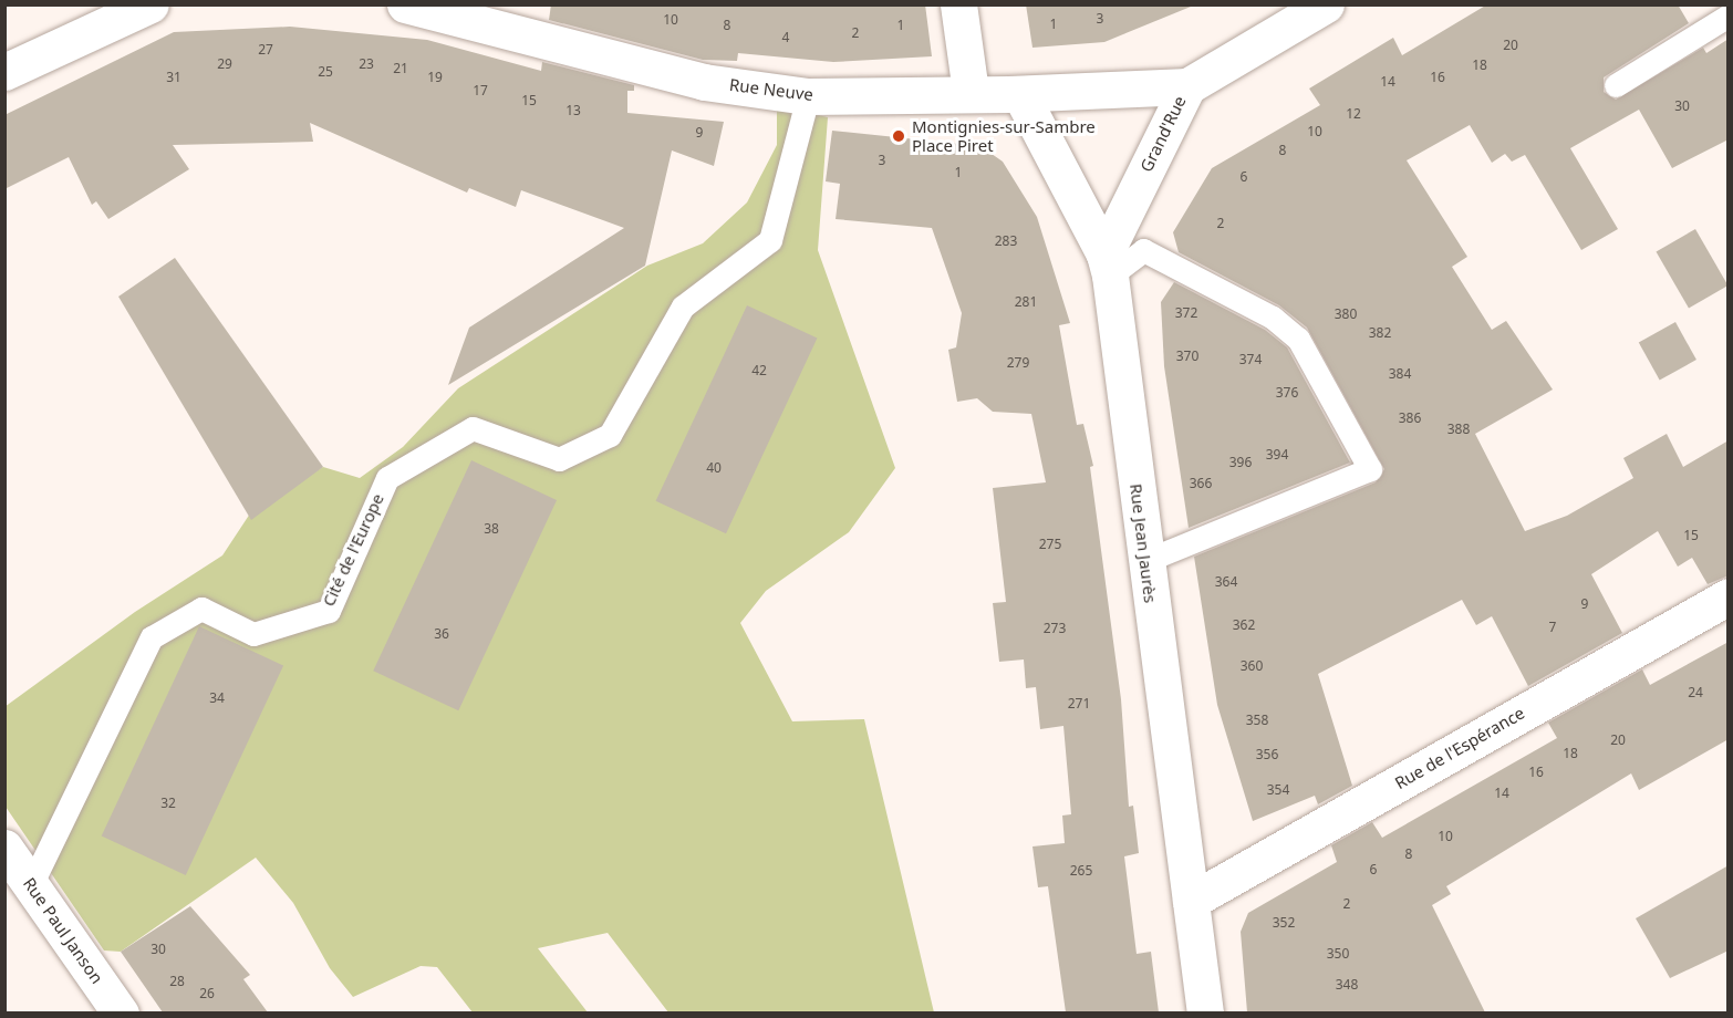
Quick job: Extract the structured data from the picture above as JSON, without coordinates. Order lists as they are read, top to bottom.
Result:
{
  "streets": {
    "street": [
      "Rue Neuve",
      "Grand'Rue",
      "Rue Jean Jaurès",
      "Rue de l'Espérance",
      "Rue Paul Janson"
    ],
    "lane": ["Cité de l'Europe"]
  },
  "crossings": [
    ["Rue Neuve", "Grand'Rue"],
    ["Rue Neuve", "Rue Jean Jaurès"],
    ["Rue Neuve", "Cité de l'Europe"],
    ["Grand'Rue", "Rue Jean Jaurès"],
    ["Rue Jean Jaurès", "Rue de l'Espérance"],
    ["Cité de l'Europe", "Rue Paul Janson"]
  ],
  "places": ["Montignies-sur-Sambre Place Piret"],
  "house_numbers": [
    "3",
    "10",
    "1",
    "8",
    "1",
    "2",
    "4",
    "20",
    "27",
    "29",
    "23",
    "18",
    "21",
    "25",
    "31",
    "19",
    "16",
    "14",
    "17",
    "15",
    "30",
    "13",
    "12",
    "10",
    "9",
    "8",
    "3",
    "1",
    "6",
    "2",
    "283",
    "281",
    "372",
    "380",
    "382",
    "370",
    "374",
    "279",
    "42",
    "384",
    "376",
    "386",
    "388",
    "394",
    "396",
    "40",
    "366",
    "38",
    "15",
    "275",
    "364",
    "9",
    "362",
    "7",
    "273",
    "36",
    "360",
    "24",
    "34",
    "271",
    "358",
    "20",
    "18",
    "356",
    "16",
    "354",
    "14",
    "32",
    "10",
    "8",
    "6",
    "265",
    "2",
    "352",
    "30",
    "350",
    "28",
    "348",
    "26"
  ]
}
